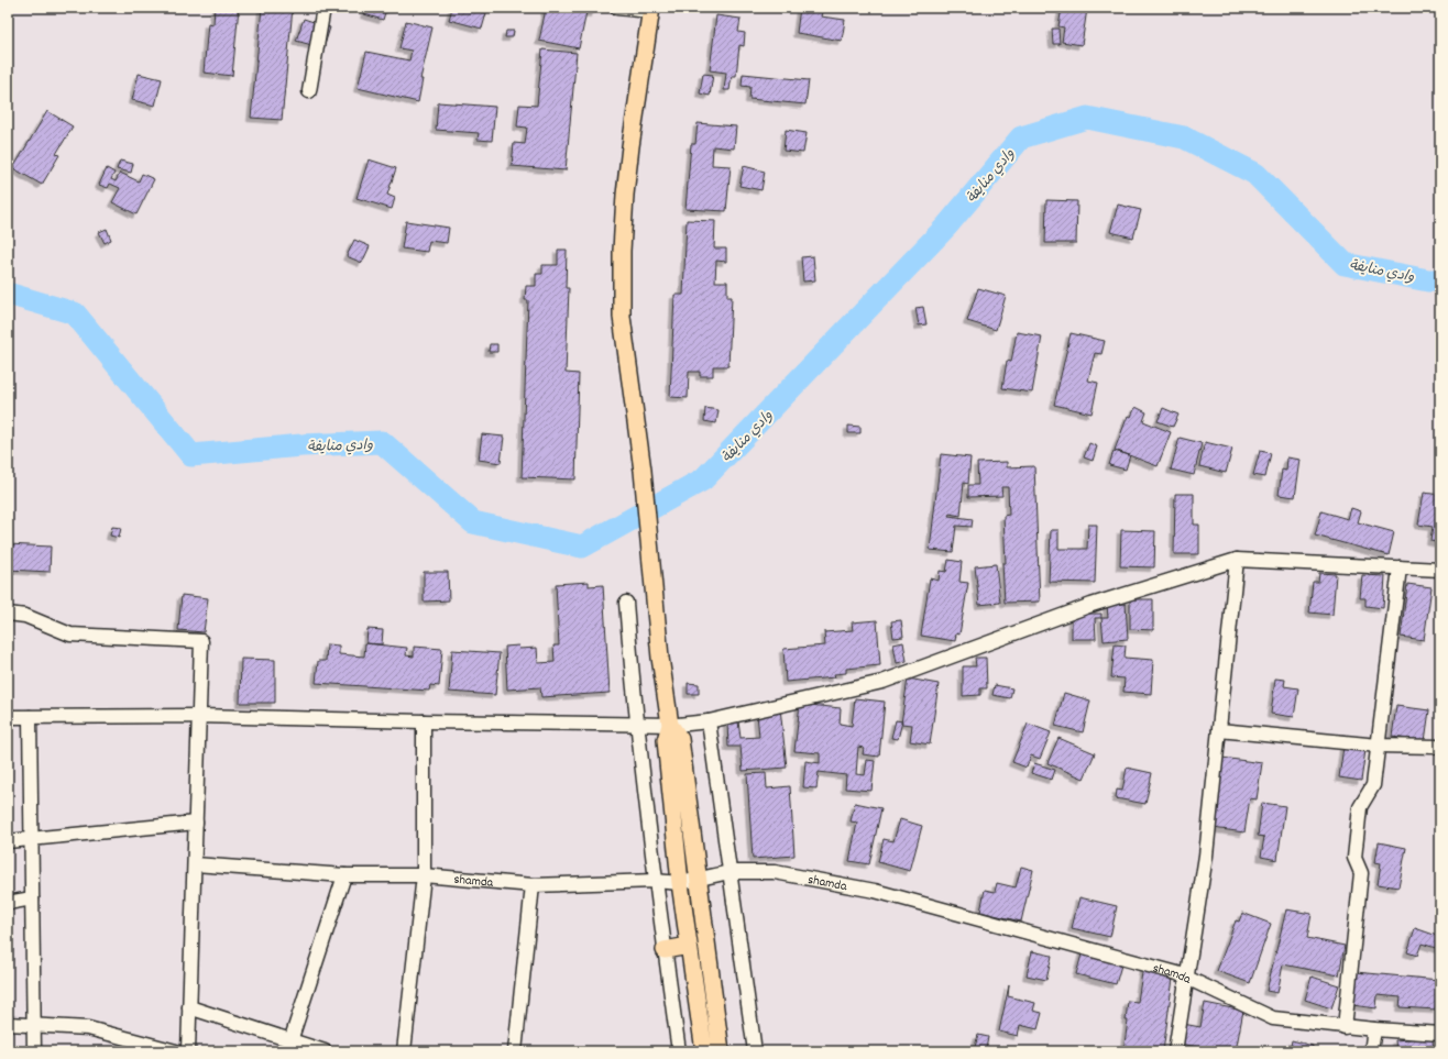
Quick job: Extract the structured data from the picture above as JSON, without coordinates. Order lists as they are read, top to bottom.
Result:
{
  "streets": {
    "street": ["shamda"]
  },
  "water": ["وادي منايفة"]
}
